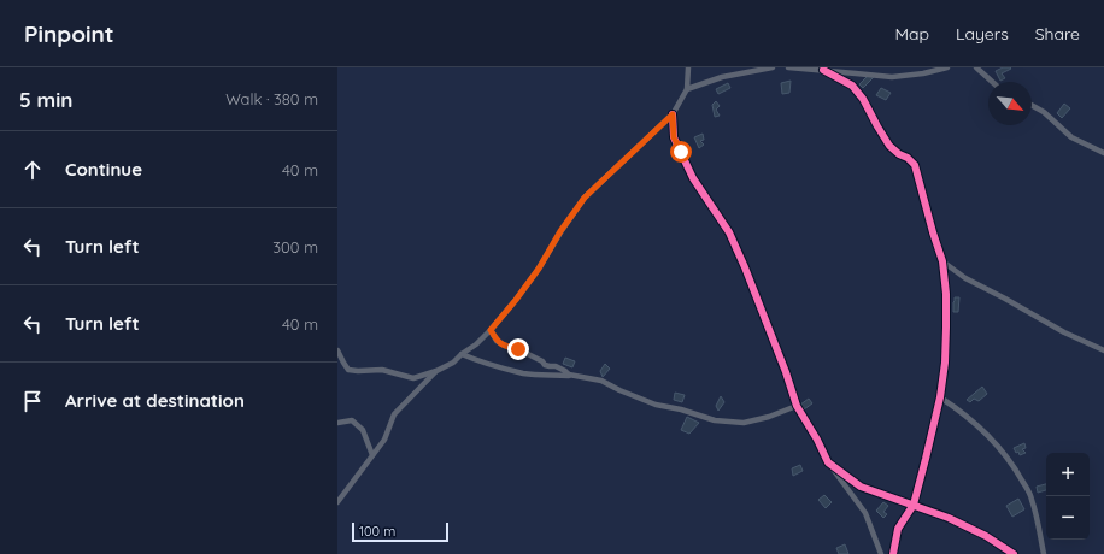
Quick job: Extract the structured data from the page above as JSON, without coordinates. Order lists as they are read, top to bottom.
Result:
{
  "scale_bar": "100 m",
  "north": "bottom right",
  "page": {
    "header": "Pinpoint",
    "nav": ["Map", "Layers", "Share"],
    "heading": ["5 min", "Walk · 380 m"],
    "list": [
      ["Continue", "40 m"],
      ["Turn left", "300 m"],
      ["Turn left", "40 m"],
      "Arrive at destination"
    ],
    "map_buttons": ["+", "−"],
    "scale": "100 m"
  }
}
